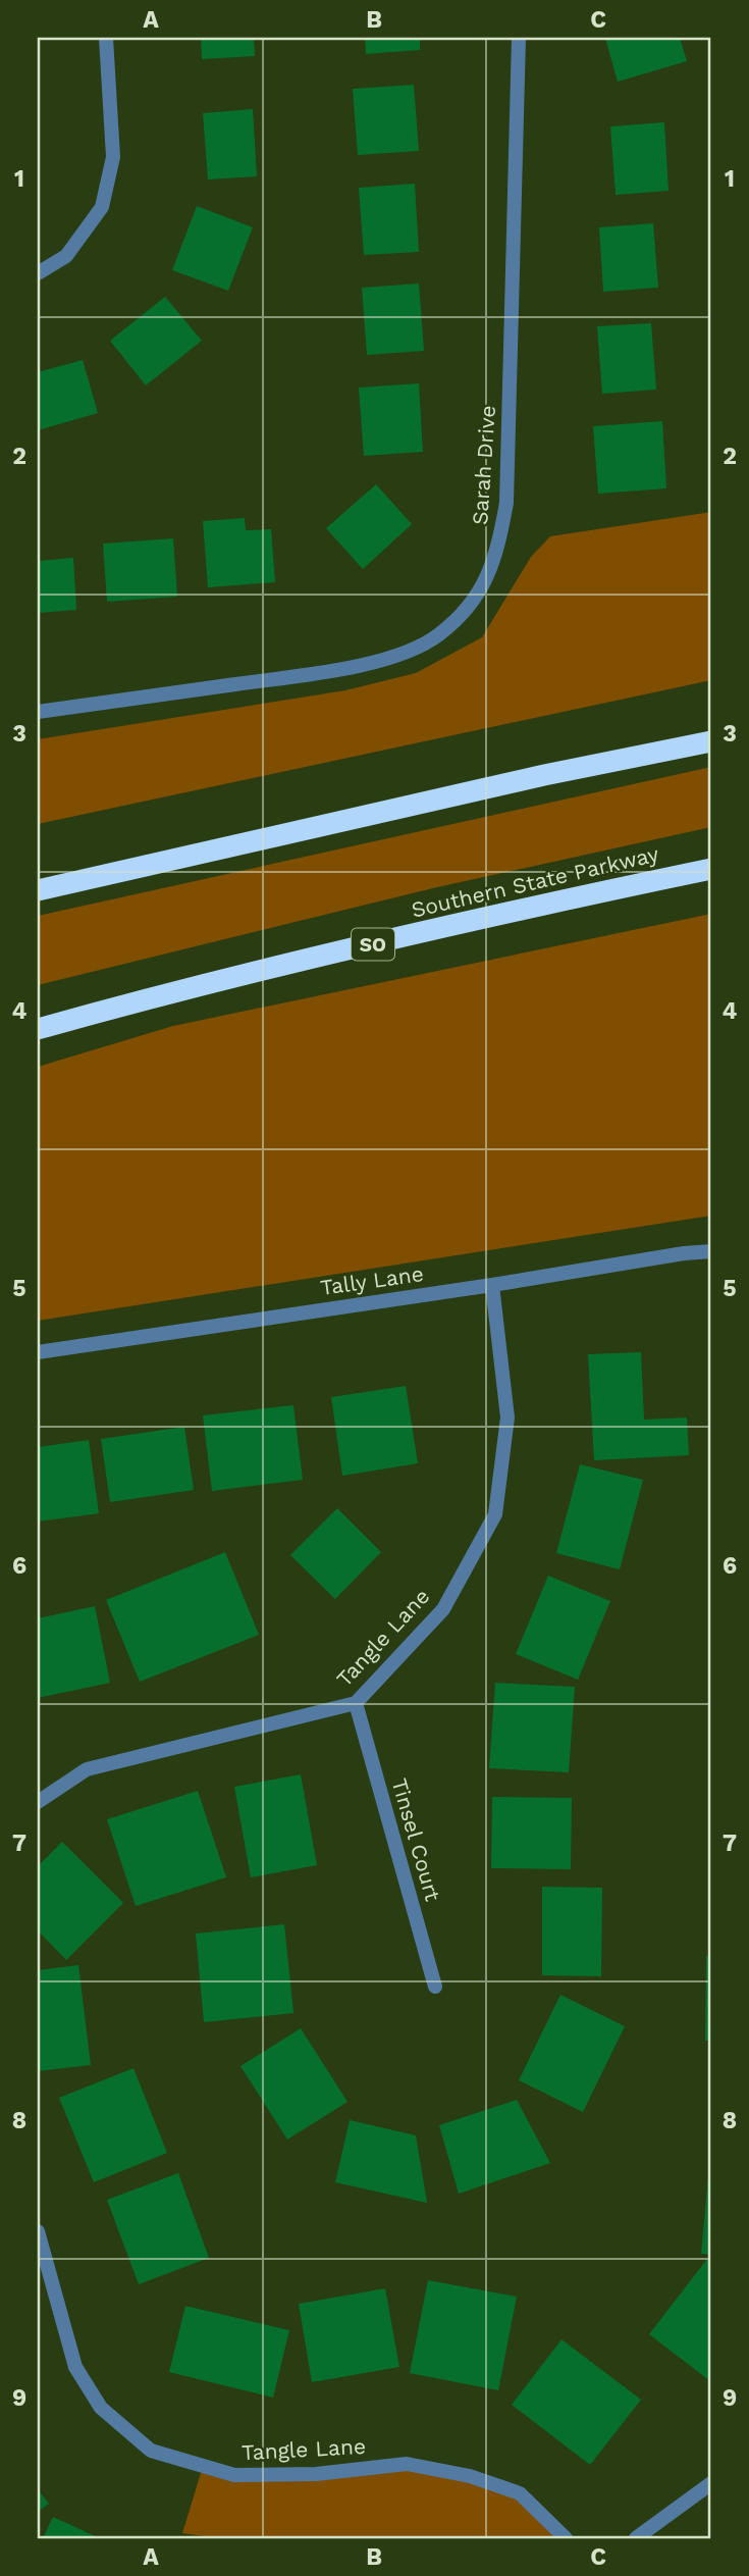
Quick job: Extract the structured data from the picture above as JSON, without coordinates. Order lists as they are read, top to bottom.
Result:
{
  "streets": {
    "highway": ["Southern State Parkway", "SO"],
    "street": [
      "Sarah Drive",
      "Tally Lane",
      "Tangle Lane",
      "Tinsel Court"
    ]
  },
  "crossings": [
    ["Tally Lane", "Tangle Lane"],
    ["Tangle Lane", "Tinsel Court"]
  ],
  "grid": {
    "columns": ["A", "B", "C"],
    "rows": [
      "1",
      "2",
      "3",
      "4",
      "5",
      "6",
      "7",
      "8",
      "9"
    ]
  }
}
